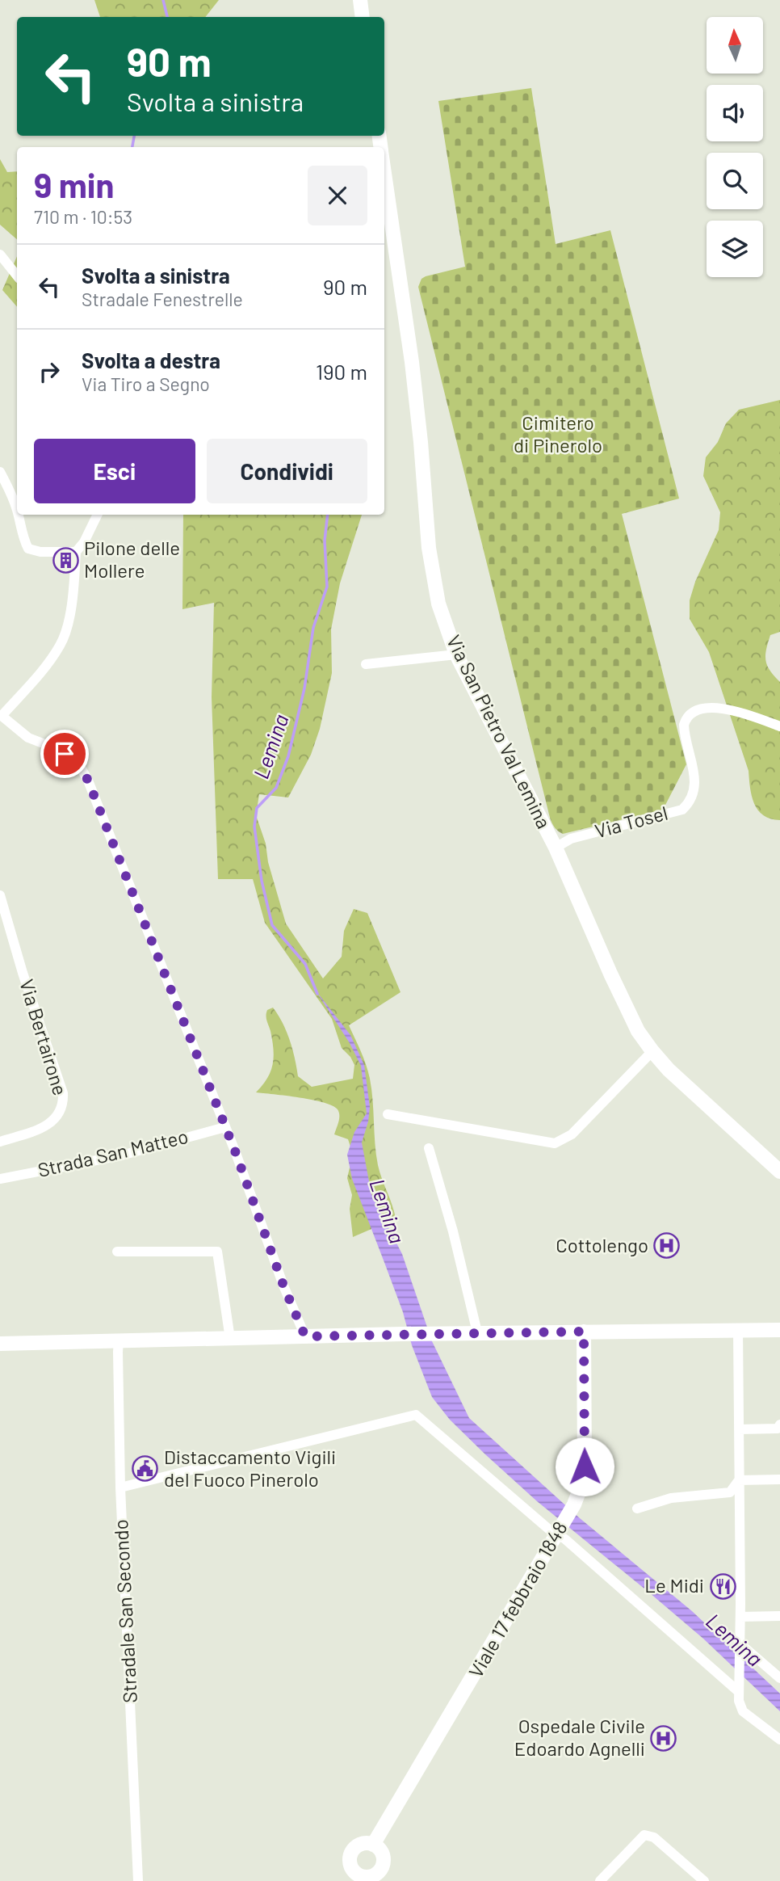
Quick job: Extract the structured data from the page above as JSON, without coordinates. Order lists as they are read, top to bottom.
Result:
{
  "streets": {
    "street": [
      "Via San Pietro Val Lemina",
      "Via Tosel",
      "Via Bertairone",
      "Strada San Matteo",
      "Viale 17 febbraio 1848",
      "Stradale San Secondo"
    ]
  },
  "crossings": [
    ["Via San Pietro Val Lemina", "Via Tosel"]
  ],
  "water": ["Lemina"],
  "parks": ["Cimitero di Pinerolo"],
  "places": {
    "building": ["Pilone delle Mollere"],
    "hospital": ["Cottolengo", "Ospedale Civile Edoardo Agnelli"],
    "public building": ["Distaccamento Vigili del Fuoco Pinerolo"],
    "restaurant": ["Le Midi"]
  },
  "north": "top",
  "page": {
    "turn": ["90 m", "Svolta a sinistra"],
    "heading": ["9 min", "710 m · 10:53"],
    "list": [
      {
        "name": "Svolta a sinistra",
        "note": "Stradale Fenestrelle",
        "value": "90 m"
      },
      {
        "name": "Svolta a destra",
        "note": "Via Tiro a Segno",
        "value": "190 m"
      }
    ],
    "buttons": ["Esci", "Condividi"]
  }
}
